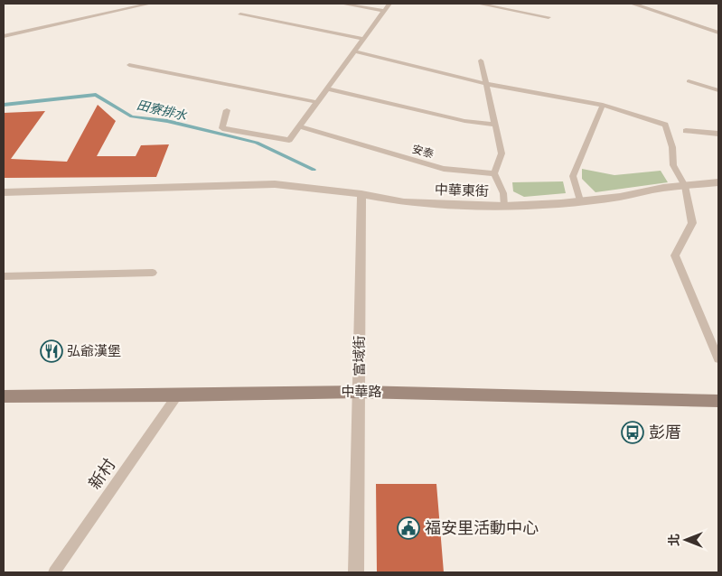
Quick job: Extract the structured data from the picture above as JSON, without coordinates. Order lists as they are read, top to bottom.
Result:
{
  "streets": {
    "street": ["中華東街", "富域街", "中華路"],
    "lane": ["安泰", "新村"]
  },
  "crossings": [
    ["中華東街", "富域街"],
    ["富域街", "中華路"],
    ["中華路", "新村"]
  ],
  "water": ["田寮排水"],
  "places": {
    "restaurant": ["弘爺漢堡"],
    "bus stop": ["彭厝"],
    "public building": ["福安里活動中心"]
  },
  "north": "left"
}
